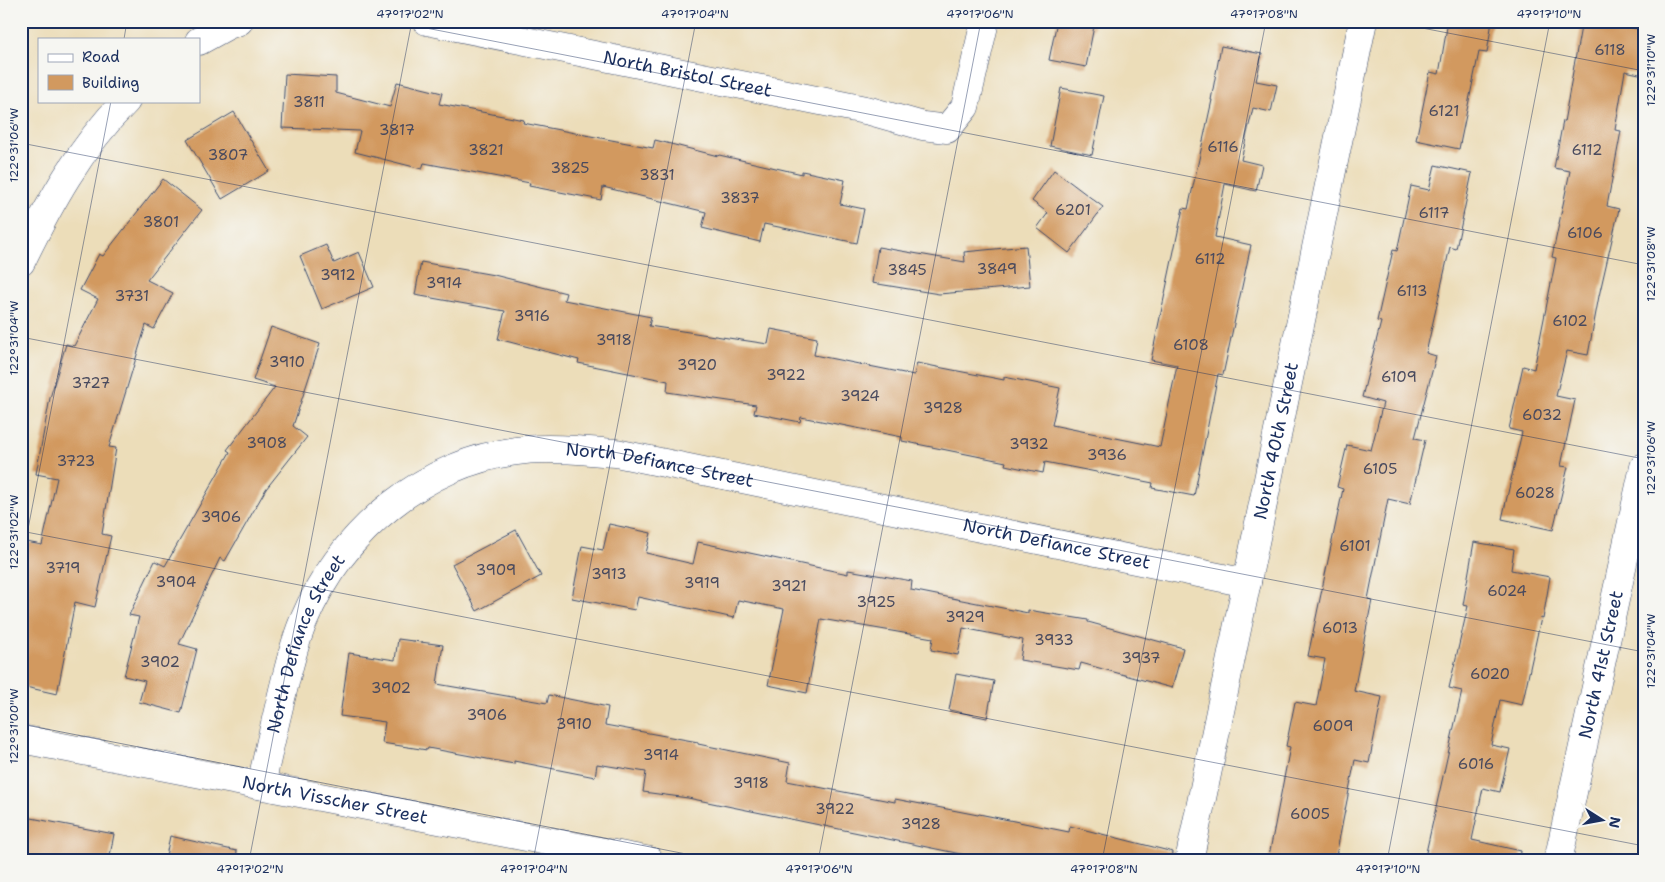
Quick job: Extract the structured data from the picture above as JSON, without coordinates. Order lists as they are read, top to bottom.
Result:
{
  "streets": {
    "street": [
      "North Bristol Street",
      "North 40th Street",
      "North Defiance Street",
      "North 41st Street",
      "North Visscher Street"
    ]
  },
  "crossings": [
    ["North 40th Street", "North Defiance Street"],
    ["North Defiance Street", "North Visscher Street"]
  ],
  "house_numbers": [
    "6118",
    "3811",
    "6121",
    "3817",
    "6116",
    "3821",
    "6112",
    "3807",
    "3825",
    "3831",
    "3837",
    "6201",
    "6117",
    "3801",
    "6106",
    "6112",
    "3849",
    "3845",
    "3912",
    "3914",
    "6113",
    "3731",
    "3916",
    "6102",
    "3918",
    "6108",
    "3910",
    "3920",
    "3922",
    "6109",
    "3727",
    "3924",
    "3928",
    "6032",
    "3908",
    "3932",
    "3936",
    "3723",
    "6105",
    "6028",
    "3906",
    "6101",
    "3719",
    "3909",
    "3913",
    "3904",
    "3919",
    "3921",
    "6024",
    "3925",
    "3929",
    "6013",
    "3933",
    "3937",
    "3902",
    "6020",
    "3902",
    "3906",
    "3910",
    "6009",
    "3914",
    "6016",
    "3918",
    "3922",
    "6005",
    "3928"
  ],
  "legend": ["Road", "Building"],
  "north": "right",
  "coordinates": [
    "47°17'02\"N",
    "47°17'04\"N",
    "47°17'06\"N",
    "47°17'08\"N",
    "47°17'10\"N",
    "122°31'10\"W",
    "122°31'06\"W",
    "122°31'08\"W",
    "122°31'04\"W",
    "122°31'02\"W",
    "122°31'00\"W"
  ]
}
